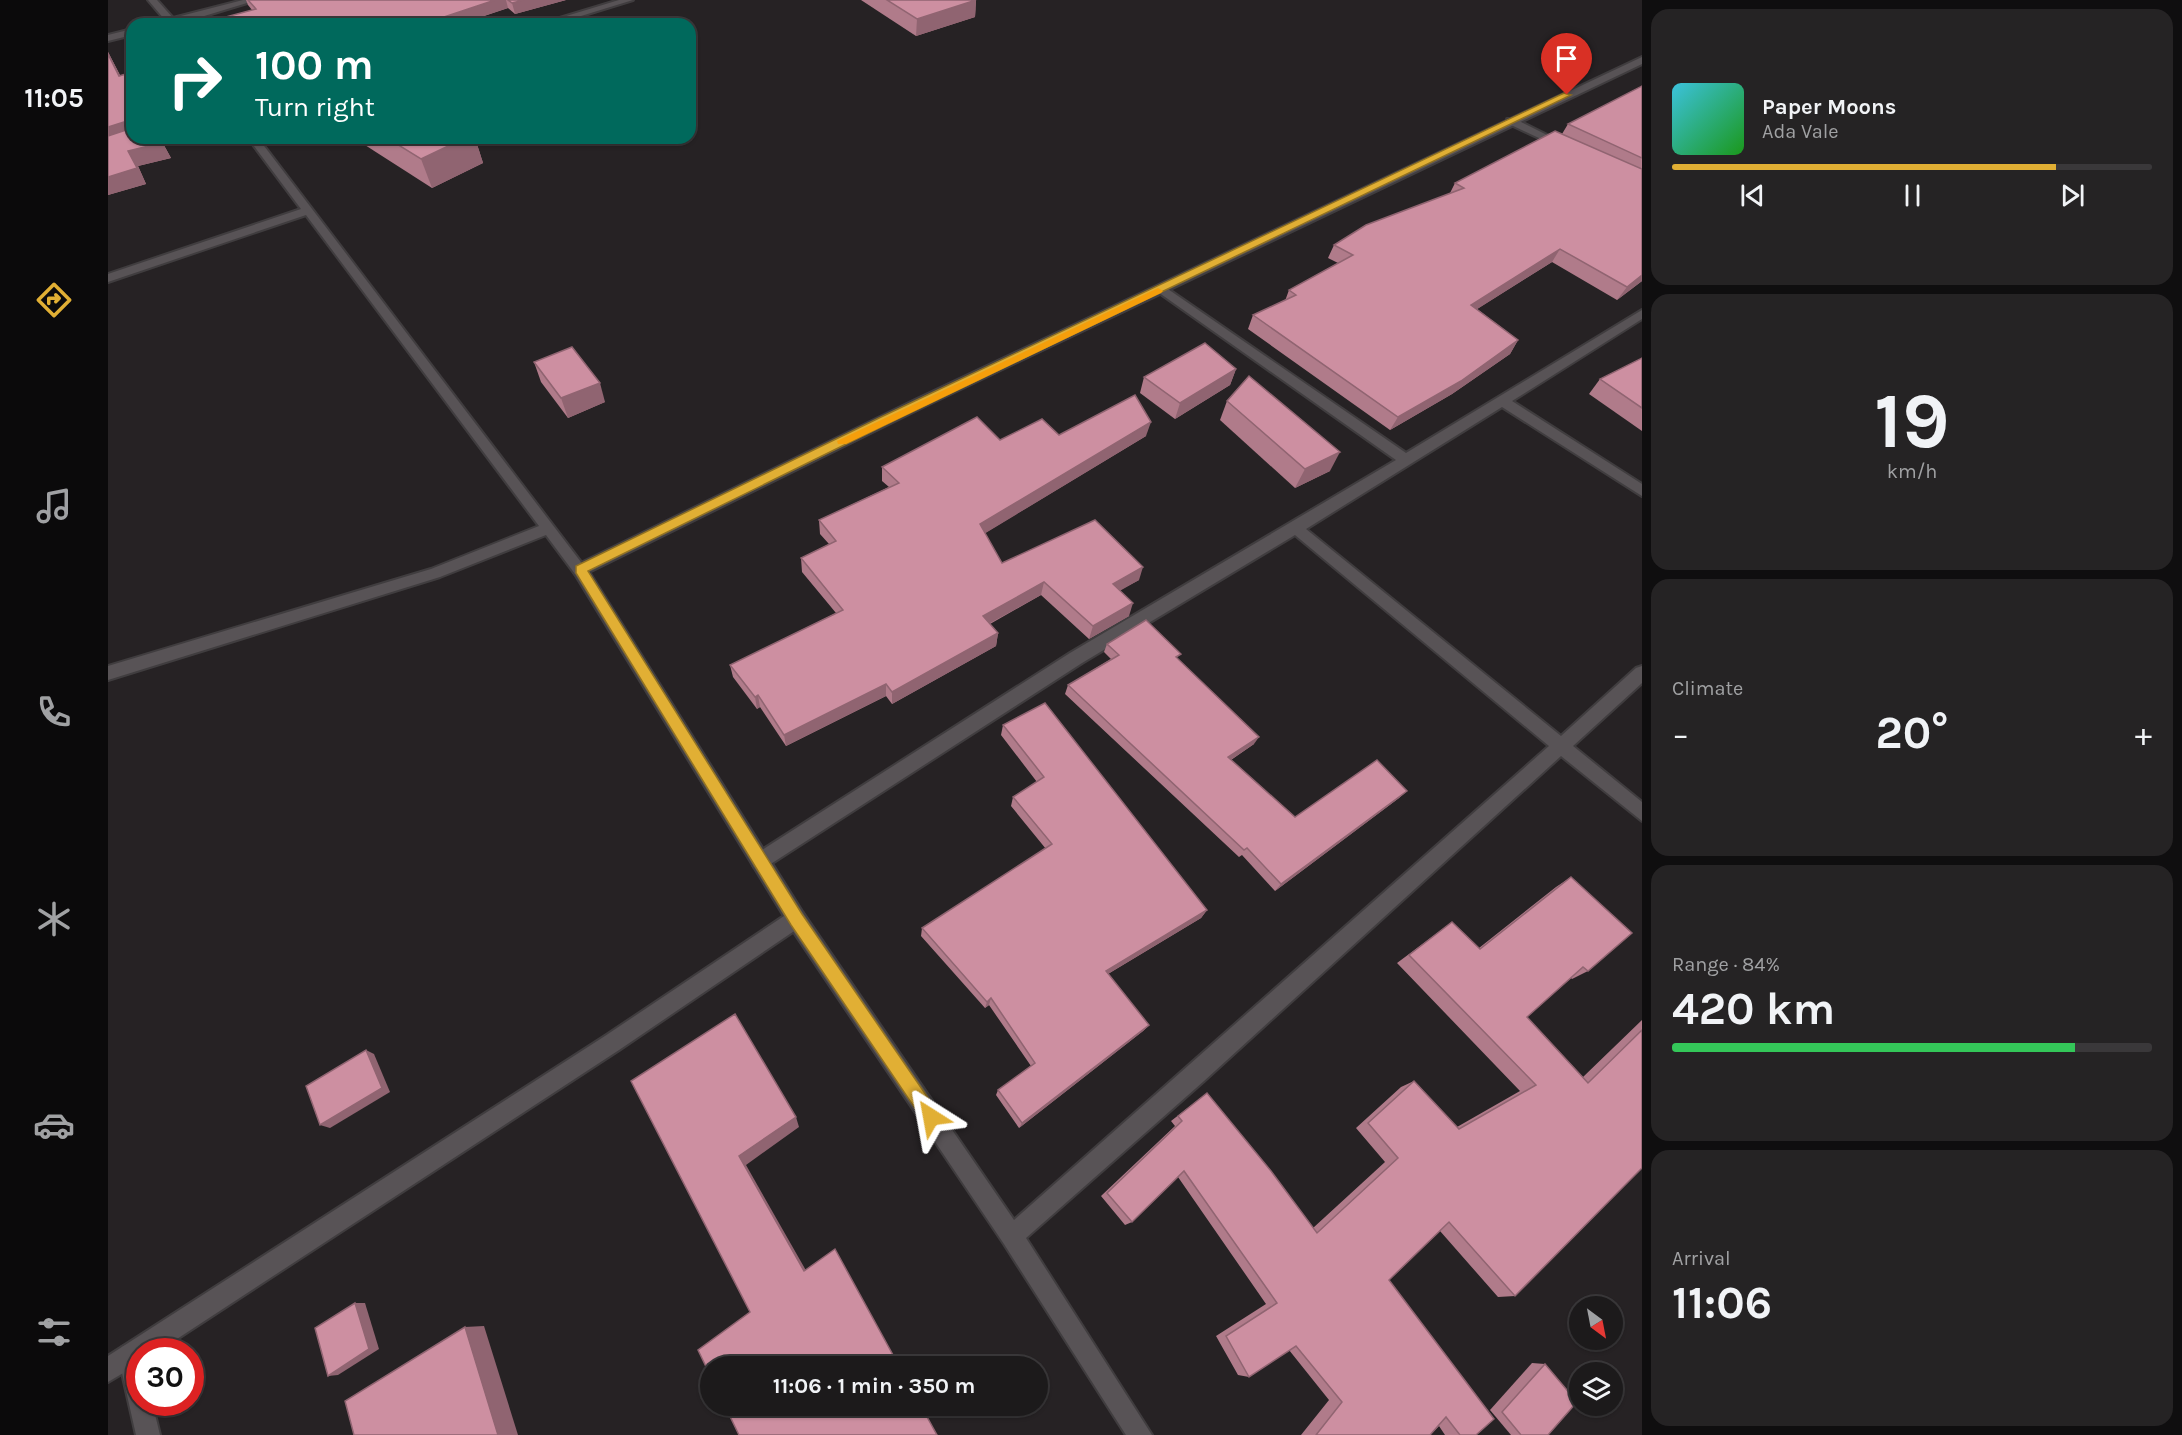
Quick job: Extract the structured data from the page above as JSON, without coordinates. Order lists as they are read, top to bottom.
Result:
{
  "north": "bottom right",
  "page": {
    "tabs": "11:05",
    "turn": ["100 m", "Turn right"],
    "song": ["Paper Moons", "Ada Vale"],
    "tile": [
      ["19", "km/h"],
      "Climate",
      ["Range · 84%", "420 km"],
      ["Arrival", "11:06"]
    ],
    "heat": ["−", "20°", "+"],
    "limit": "30",
    "trip": "11:06 · 1 min · 350 m"
  }
}
